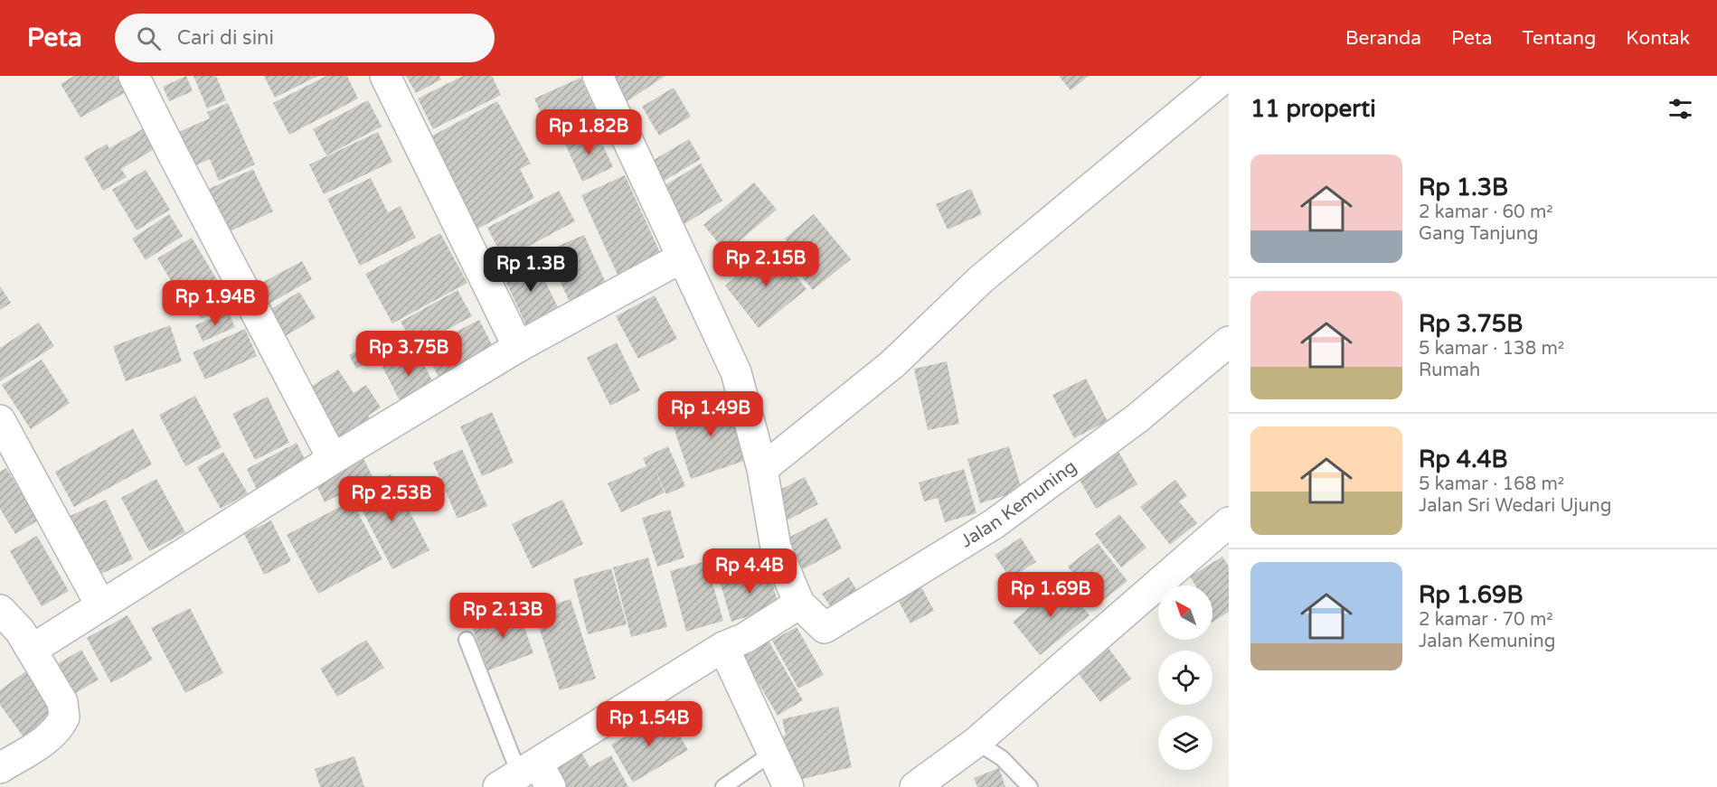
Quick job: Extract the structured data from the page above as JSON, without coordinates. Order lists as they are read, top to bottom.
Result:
{
  "streets": {
    "street": ["Jalan Kemuning"]
  },
  "north": "top left",
  "page": {
    "header": "Peta",
    "search": "Cari di sini",
    "nav": [
      "Beranda",
      "Peta",
      "Tentang",
      "Kontak"
    ],
    "heading": "11 properti",
    "price": [
      "Rp 1.82B",
      "Rp 2.15B",
      "Rp 1.3B",
      "Rp 1.94B",
      "Rp 3.75B",
      "Rp 1.49B",
      "Rp 2.53B",
      "Rp 4.4B",
      "Rp 1.69B",
      "Rp 2.13B",
      "Rp 1.54B"
    ],
    "list": [
      {
        "name": "Rp 1.3B",
        "note": "2 kamar · 60 m² · Gang Tanjung"
      },
      {
        "name": "Rp 3.75B",
        "note": "5 kamar · 138 m² · Rumah"
      },
      {
        "name": "Rp 4.4B",
        "note": "5 kamar · 168 m² · Jalan Sri Wedari Ujung"
      },
      {
        "name": "Rp 1.69B",
        "note": "2 kamar · 70 m² · Jalan Kemuning"
      }
    ]
  }
}
